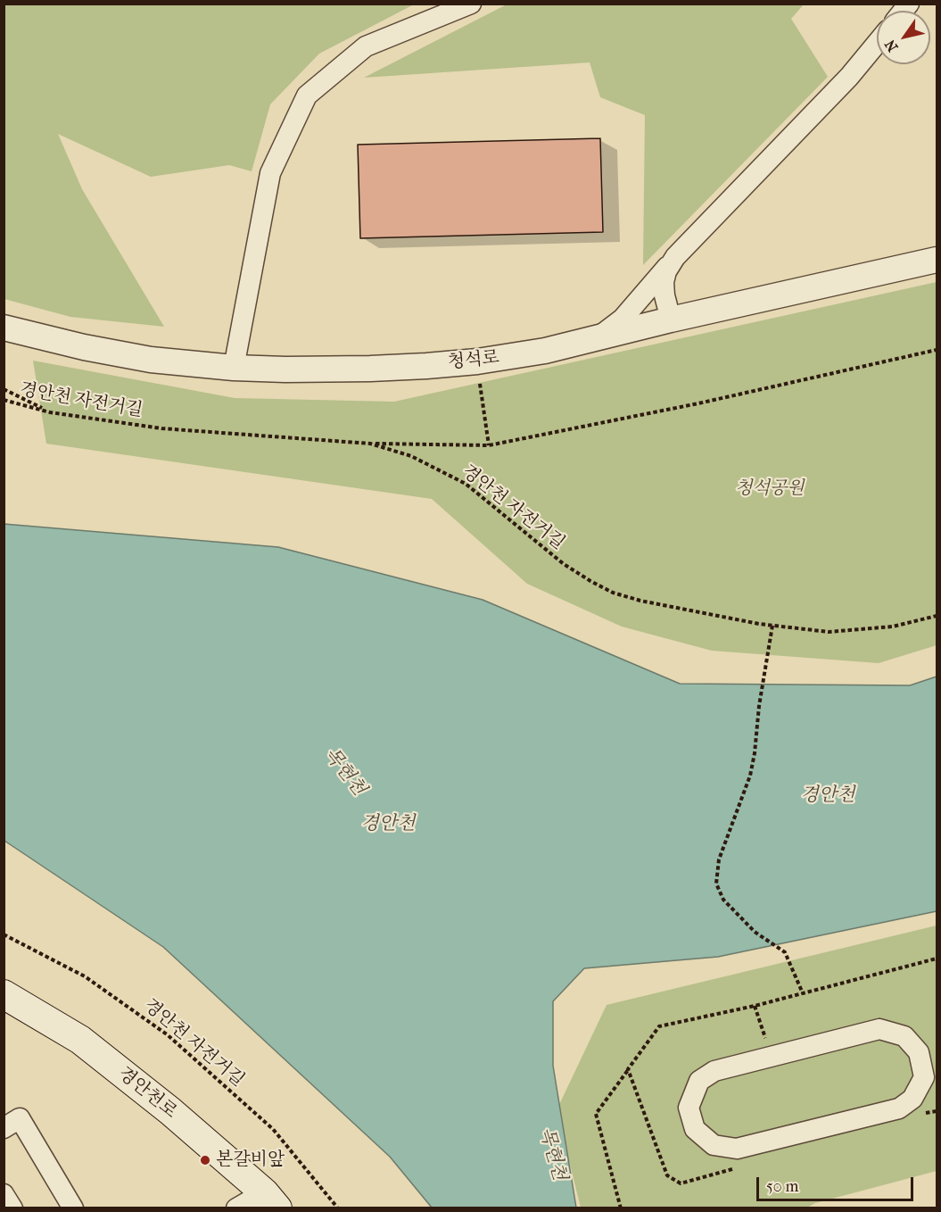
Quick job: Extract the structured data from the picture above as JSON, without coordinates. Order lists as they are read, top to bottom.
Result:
{
  "streets": {
    "main road": ["경안천로"],
    "street": ["청석로"],
    "path": ["경안천 자전거길"]
  },
  "water": ["목현천", "경안천"],
  "parks": ["청석공원"],
  "places": ["본갈비앞"],
  "scale_bar": "50 m",
  "north": "bottom left"
}
